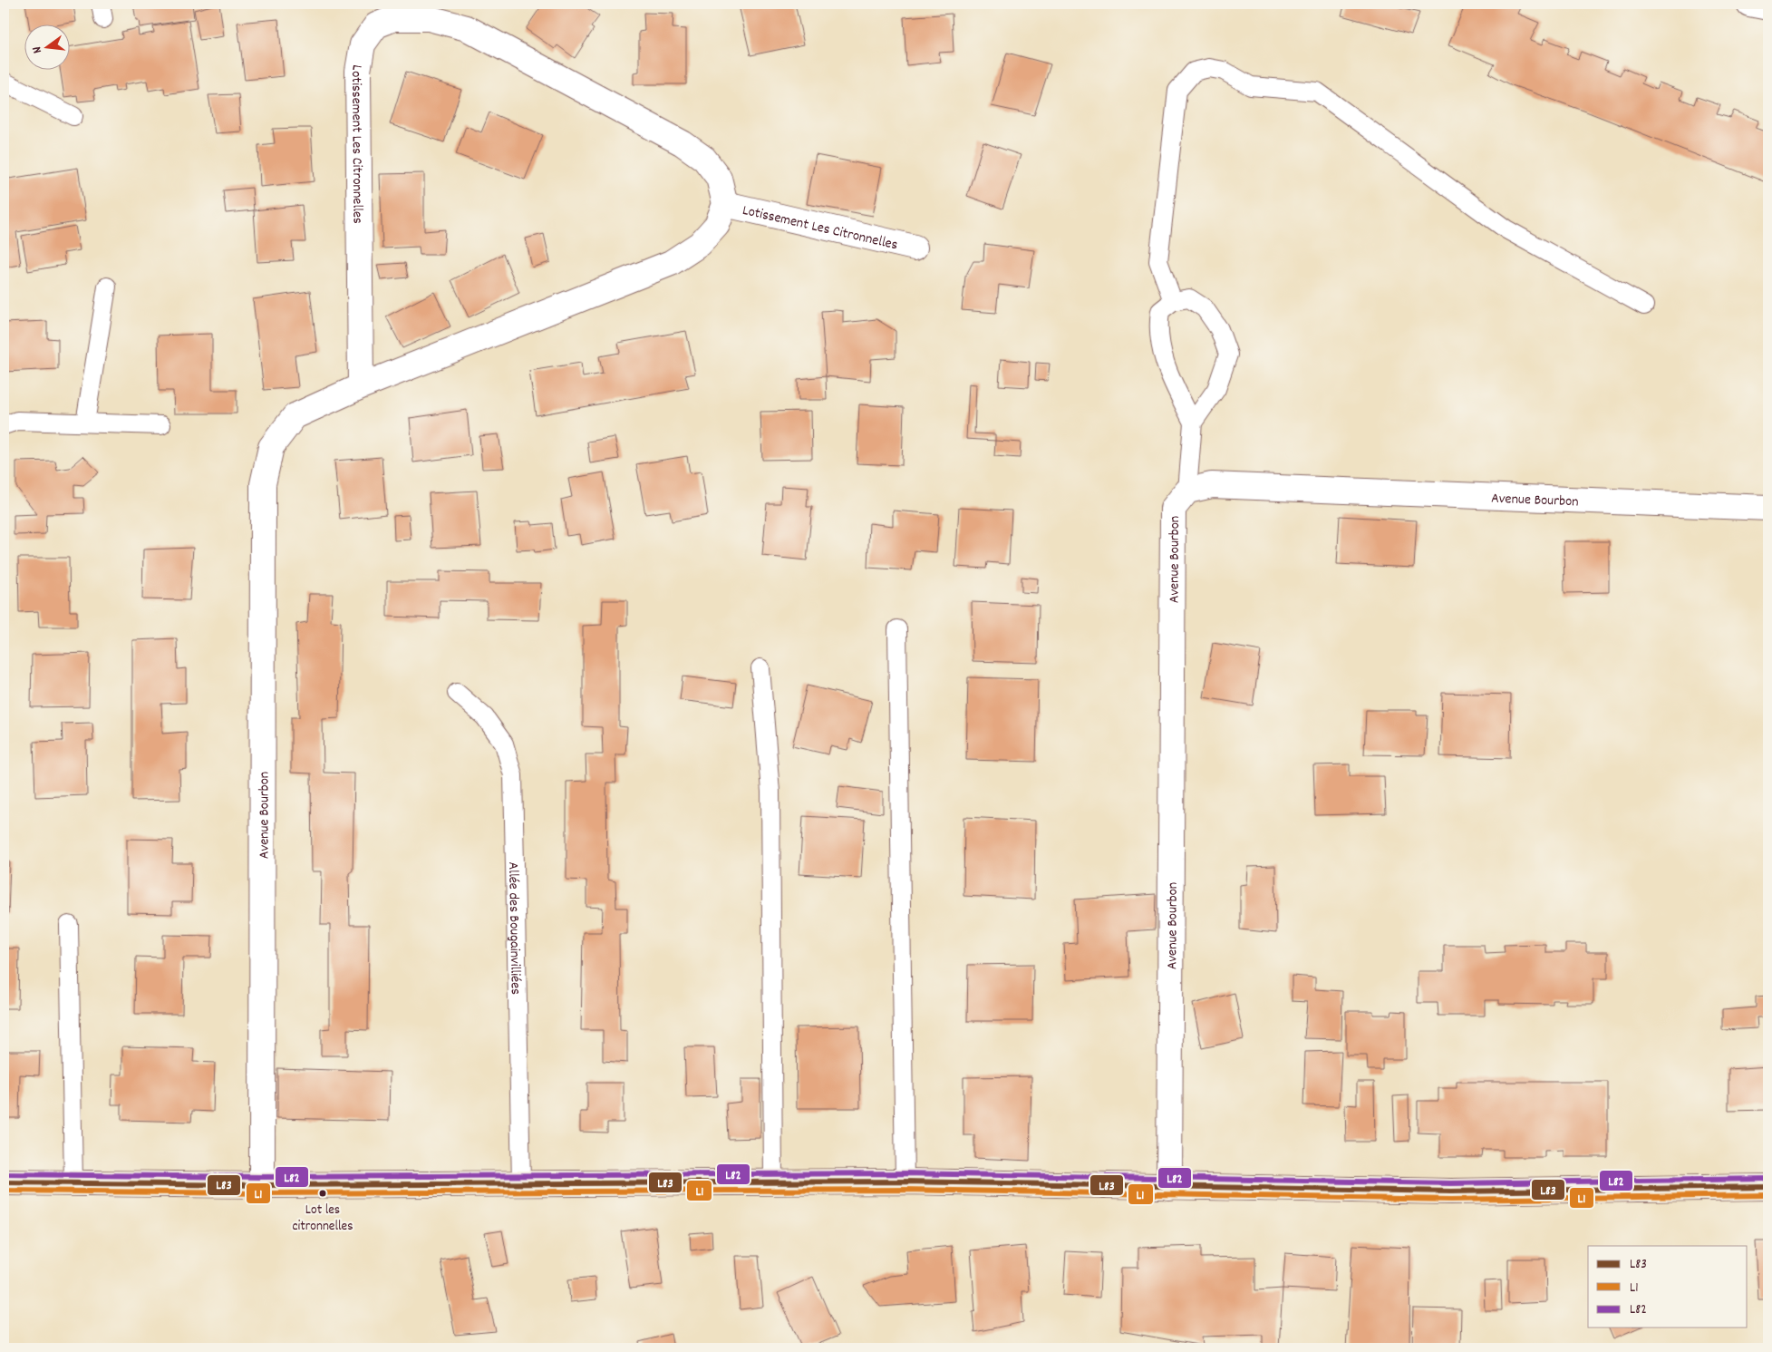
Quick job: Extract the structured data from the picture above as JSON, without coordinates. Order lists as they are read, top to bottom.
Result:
{
  "streets": {
    "street": ["Lotissement Les Citronnelles", "Avenue Bourbon"],
    "lane": ["Allée des Bougainvilliées"]
  },
  "crossings": [
    ["Lotissement Les Citronnelles", "Avenue Bourbon"]
  ],
  "places": ["Lot les citronnelles"],
  "lines": ["transit line L82", "transit line L83", "transit line L1"],
  "legend": ["L83", "L1", "L82"],
  "north": "left"
}
